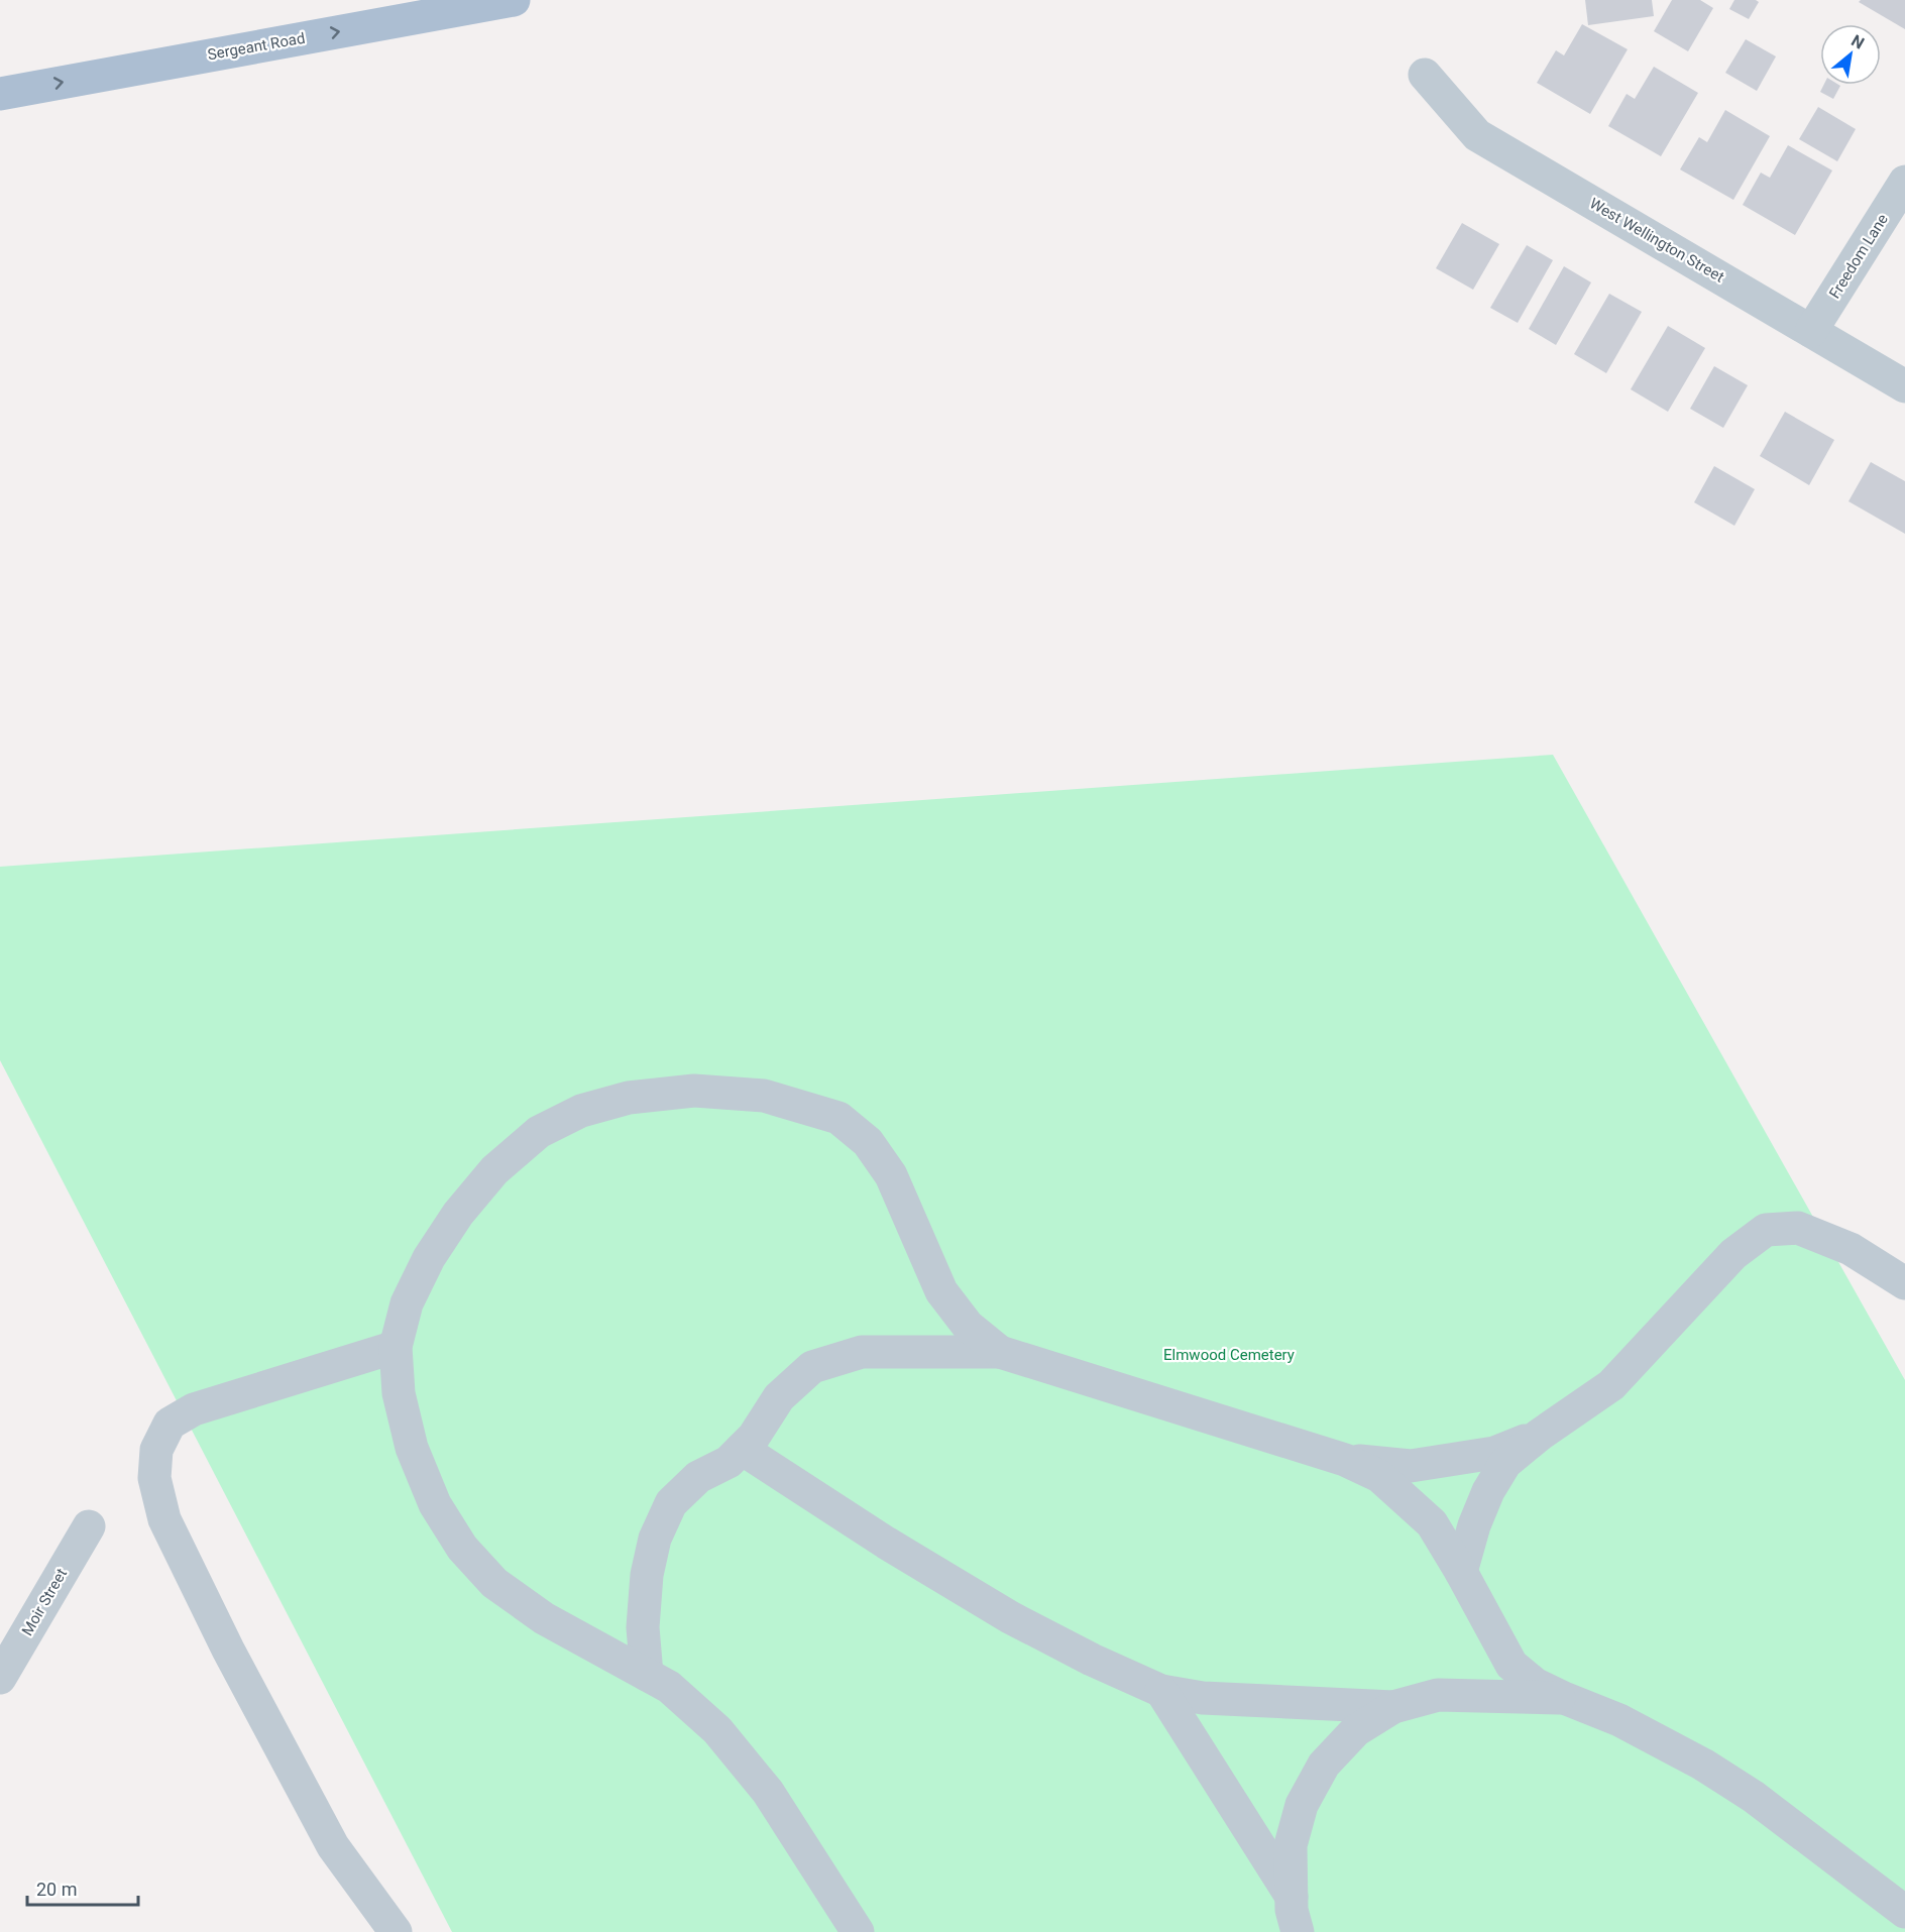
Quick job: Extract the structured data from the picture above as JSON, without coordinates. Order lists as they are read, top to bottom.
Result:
{
  "streets": {
    "main road": ["Sergeant Road"],
    "street": ["West Wellington Street", "Freedom Lane", "Moir Street"]
  },
  "crossings": [
    ["West Wellington Street", "Freedom Lane"]
  ],
  "one_way": ["Sergeant Road"],
  "parks": ["Elmwood Cemetery"],
  "scale_bar": "20 m",
  "north": "top right"
}
